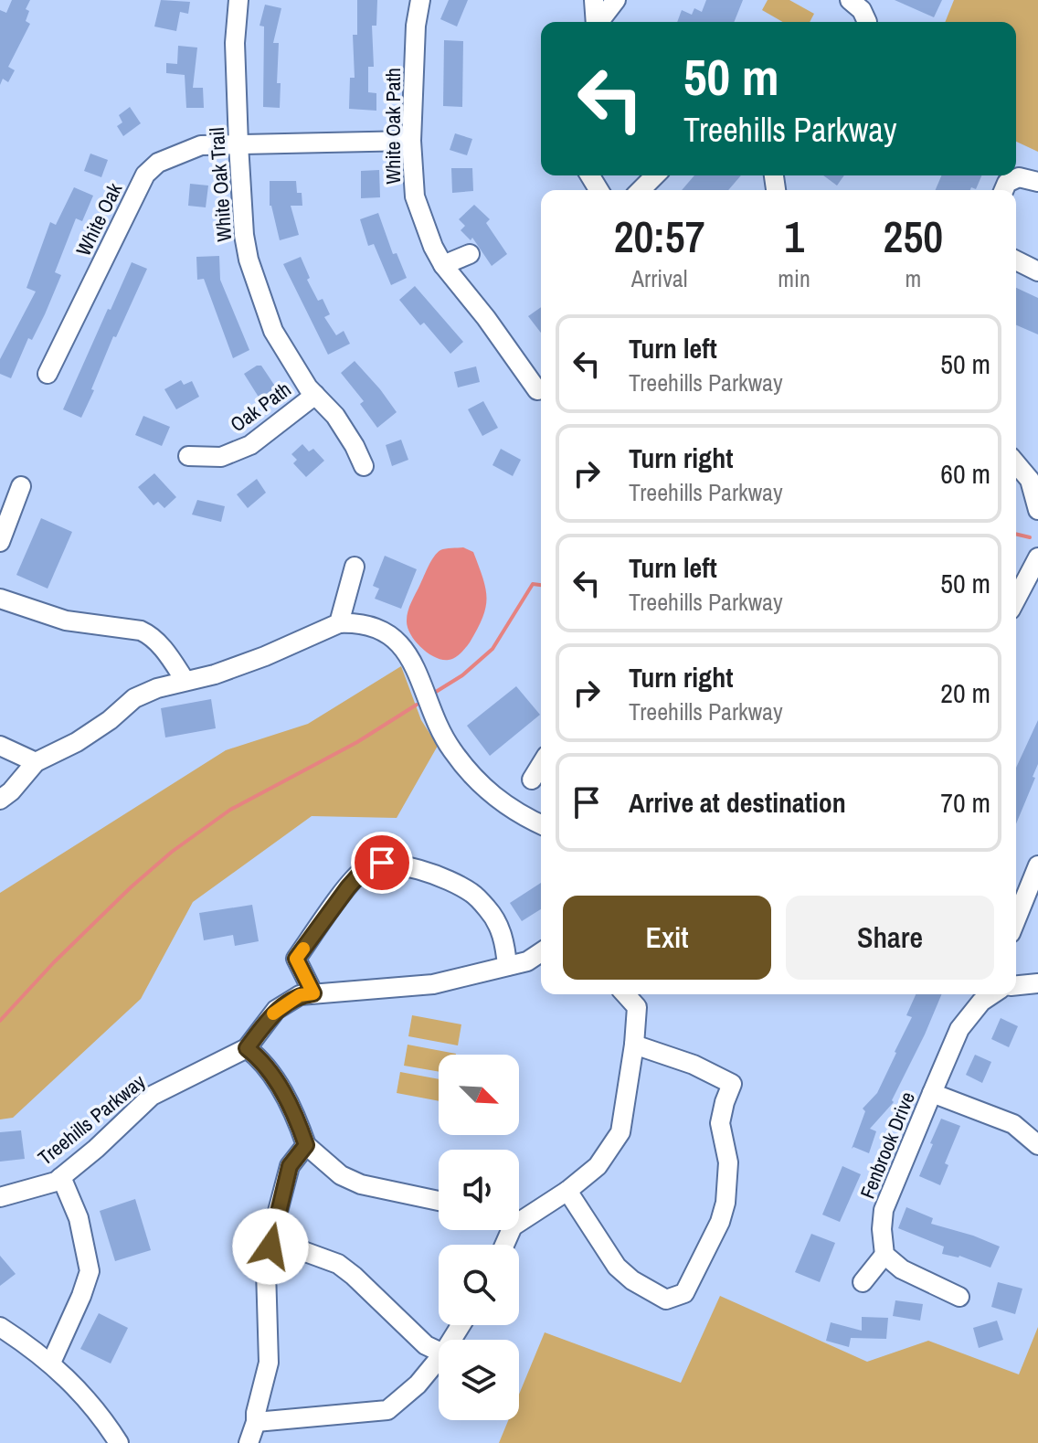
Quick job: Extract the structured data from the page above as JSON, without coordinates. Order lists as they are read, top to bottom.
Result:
{
  "streets": {
    "street": [
      "White Oak Path",
      "White Oak Trail",
      "White Oak",
      "Oak Path",
      "Treehills Parkway",
      "Fenbrook Drive"
    ]
  },
  "crossings": [
    ["White Oak Path", "White Oak"],
    ["White Oak Trail", "White Oak"],
    ["White Oak Trail", "Oak Path"]
  ],
  "north": "bottom right",
  "page": {
    "turn": ["50 m", "Treehills Parkway"],
    "eta": [
      "20:57",
      "Arrival",
      "1",
      "min",
      "250",
      "m"
    ],
    "list": [
      {
        "name": "Turn left",
        "note": "Treehills Parkway",
        "value": "50 m"
      },
      {
        "name": "Turn right",
        "note": "Treehills Parkway",
        "value": "60 m"
      },
      {
        "name": "Turn left",
        "note": "Treehills Parkway",
        "value": "50 m"
      },
      {
        "name": "Turn right",
        "note": "Treehills Parkway",
        "value": "20 m"
      },
      {
        "name": "Arrive at destination",
        "value": "70 m"
      }
    ],
    "buttons": ["Exit", "Share"]
  }
}
